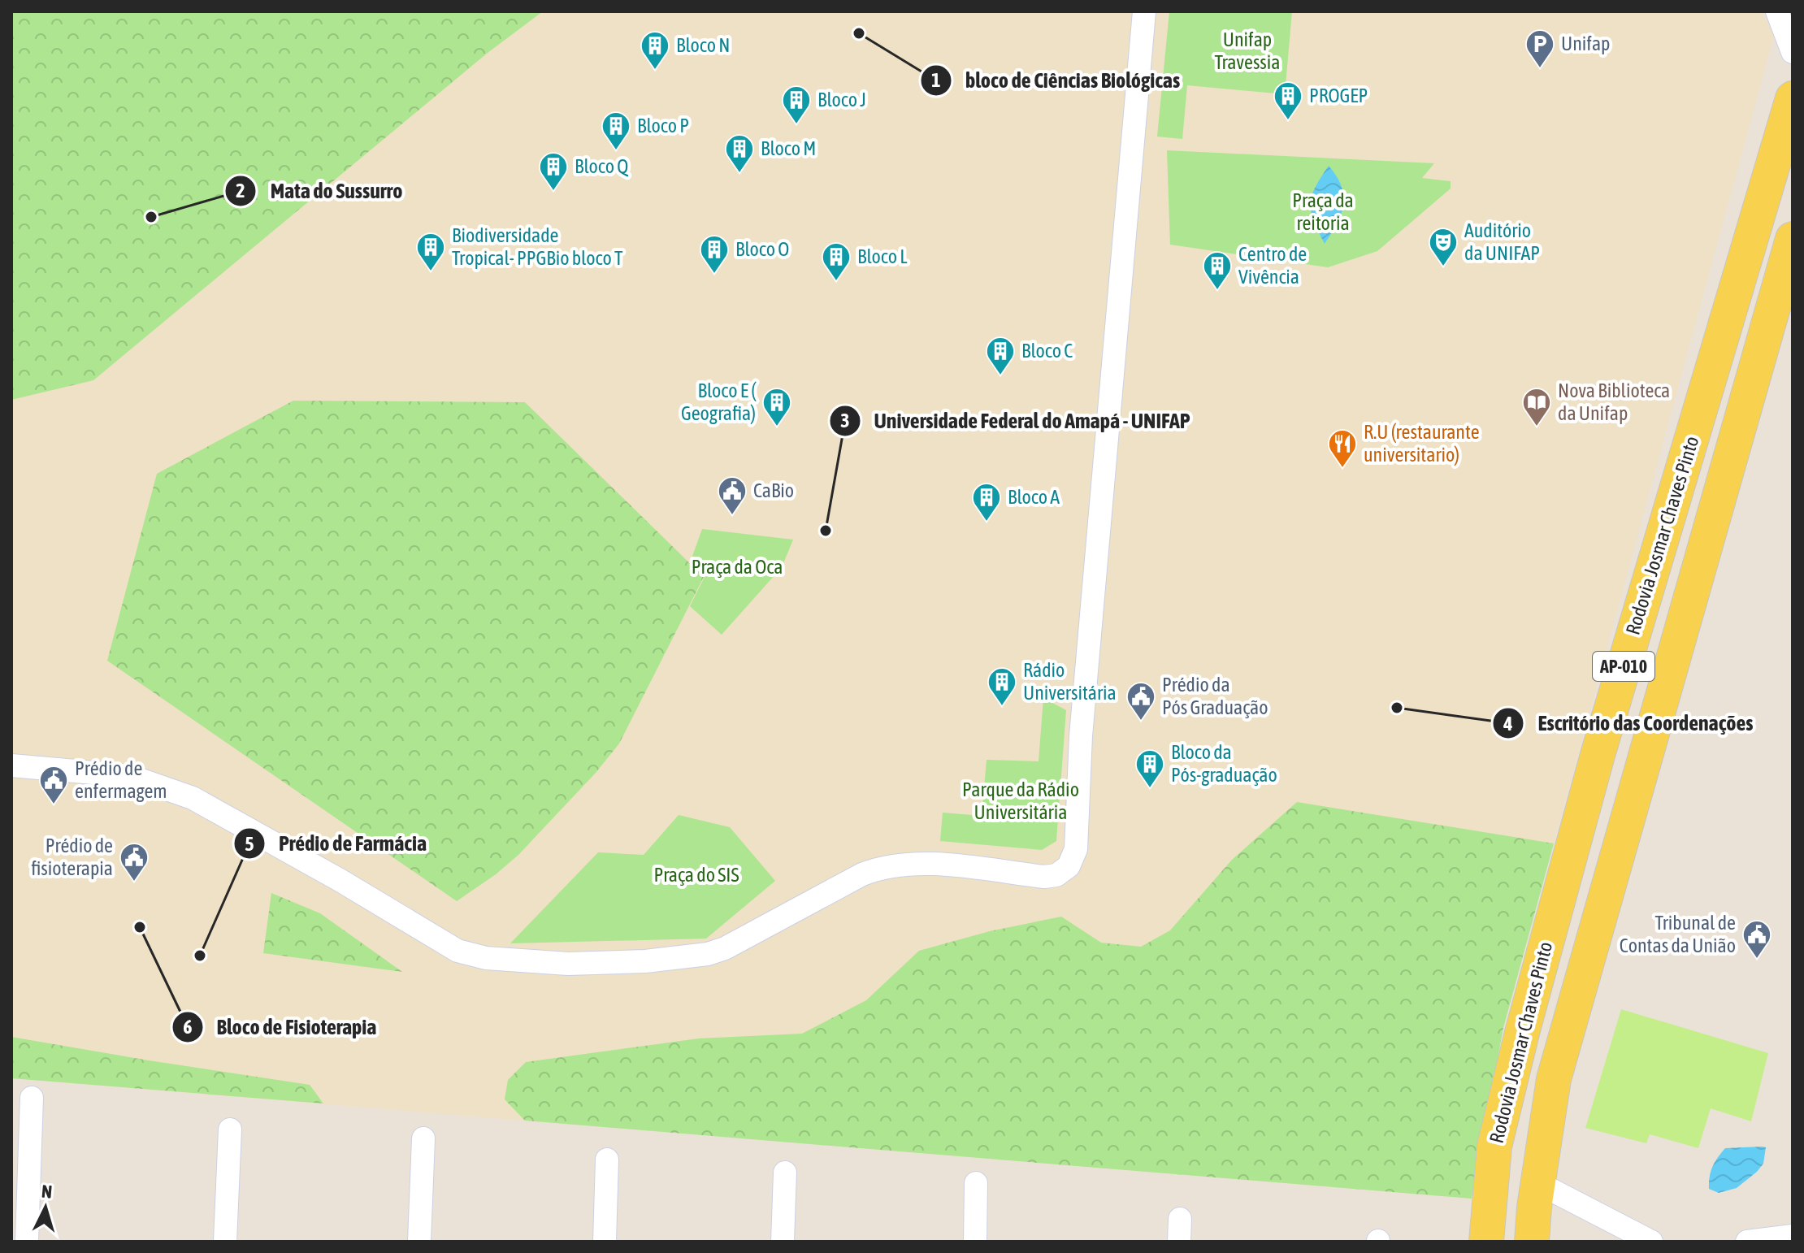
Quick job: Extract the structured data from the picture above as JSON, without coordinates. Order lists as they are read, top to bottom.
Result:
{
  "streets": {
    "main road": ["Rodovia Josmar Chaves Pinto", "AP-010"]
  },
  "parks": [
    "Unifap Travessia",
    "Praça da reitoria",
    "Praça da Oca",
    "Parque da Rádio Universitária",
    "Praça do SIS"
  ],
  "places": {
    "other": [
      "bloco de Ciências Biológicas",
      "Mata do Sussurro",
      "Universidade Federal do Amapá - UNIFAP",
      "Escritório das Coordenações",
      "Bloco de Fisioterapia",
      "Prédio de Farmácia"
    ],
    "parking": ["Unifap"],
    "building": [
      "Bloco N",
      "PROGEP",
      "Bloco J",
      "Bloco P",
      "Bloco M",
      "Bloco Q",
      "Biodiversidade Tropical- PPGBio bloco T",
      "Bloco O",
      "Bloco L",
      "Centro de Vivência",
      "Bloco C",
      "Bloco E ( Geografia)",
      "Bloco A",
      "Rádio Universitária",
      "Bloco da Pós-graduação"
    ],
    "theatre": ["Auditório da UNIFAP"],
    "library": ["Nova Biblioteca da Unifap"],
    "restaurant": ["R.U (restaurante universitario)"],
    "public building": [
      "CaBio",
      "Prédio da Pós Graduação",
      "Prédio de enfermagem",
      "Prédio de fisioterapia",
      "Tribunal de Contas da União"
    ]
  },
  "north": "top"
}
